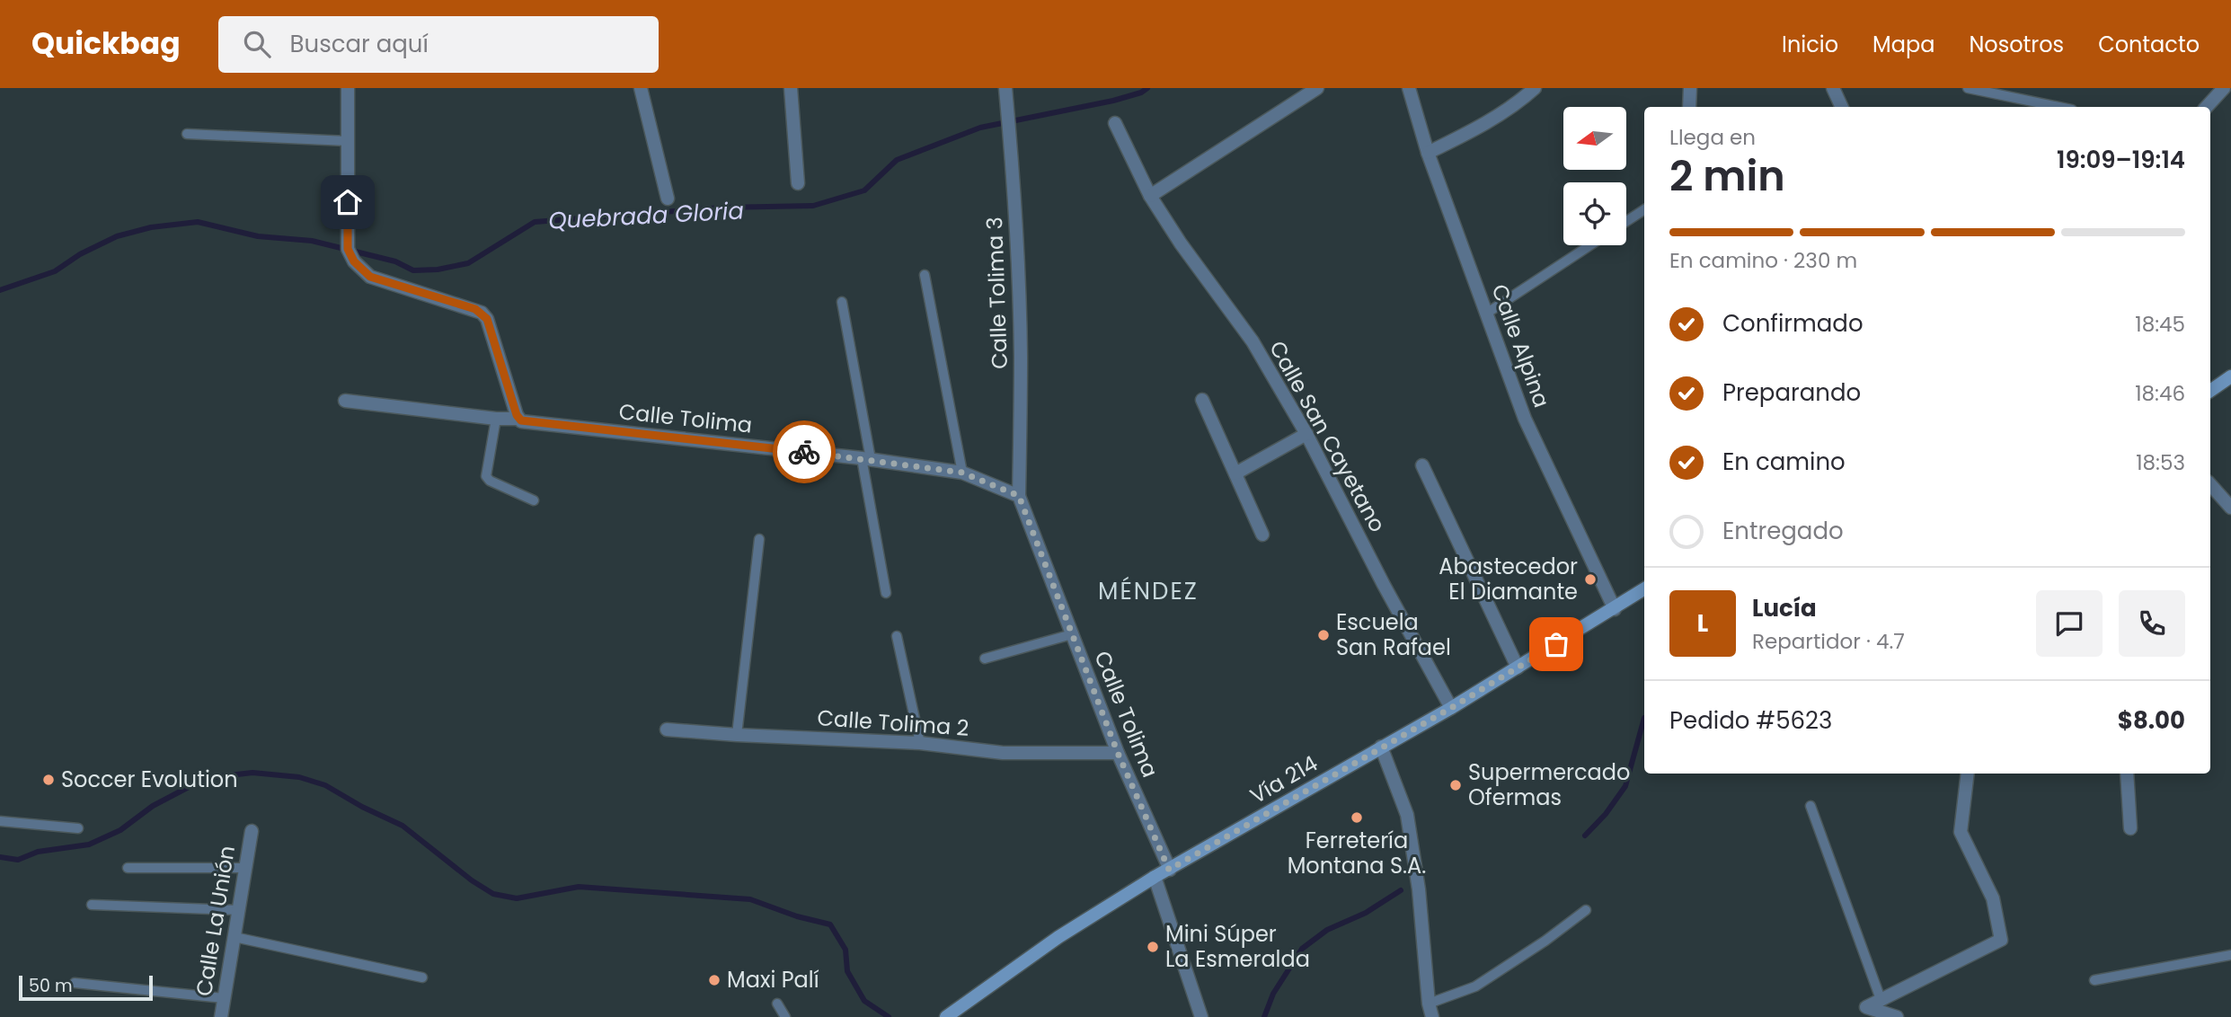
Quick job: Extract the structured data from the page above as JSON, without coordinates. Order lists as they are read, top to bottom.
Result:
{
  "streets": {
    "main road": ["Vía 214"],
    "street": [
      "Calle Tolima 3",
      "Calle Alpina",
      "Calle Tolima",
      "Calle San Cayetano",
      "Calle Tolima 2",
      "Calle La Unión"
    ]
  },
  "crossings": [
    ["Calle Tolima 3", "Calle Tolima"],
    ["Calle Alpina", "Vía 214"],
    ["Calle Tolima", "Calle Tolima 2"],
    ["Calle Tolima", "Vía 214"],
    ["Calle San Cayetano", "Vía 214"]
  ],
  "districts": ["MÉNDEZ"],
  "water": ["Quebrada Gloria"],
  "places": [
    "Abastecedor El Diamante",
    "Escuela San Rafael",
    "Soccer Evolution",
    "Supermercado Ofermas",
    "Ferretería Montana S.A.",
    "Mini Súper La Esmeralda",
    "Maxi Palí"
  ],
  "scale_bar": "50 m",
  "north": "left",
  "page": {
    "header": "Quickbag",
    "search": "Buscar aquí",
    "nav": [
      "Inicio",
      "Mapa",
      "Nosotros",
      "Contacto"
    ],
    "heading": ["2 min", "Llega en", "19:09–19:14"],
    "panel": [
      "Lucía",
      "Repartidor · 4.7",
      "Pedido #5623",
      "$8.00"
    ],
    "bar": "En camino · 230 m",
    "list": [
      ["Confirmado", "18:45"],
      ["Preparando", "18:46"],
      ["En camino", "18:53"],
      "Entregado"
    ],
    "round": "L",
    "scale": "50 m"
  }
}
